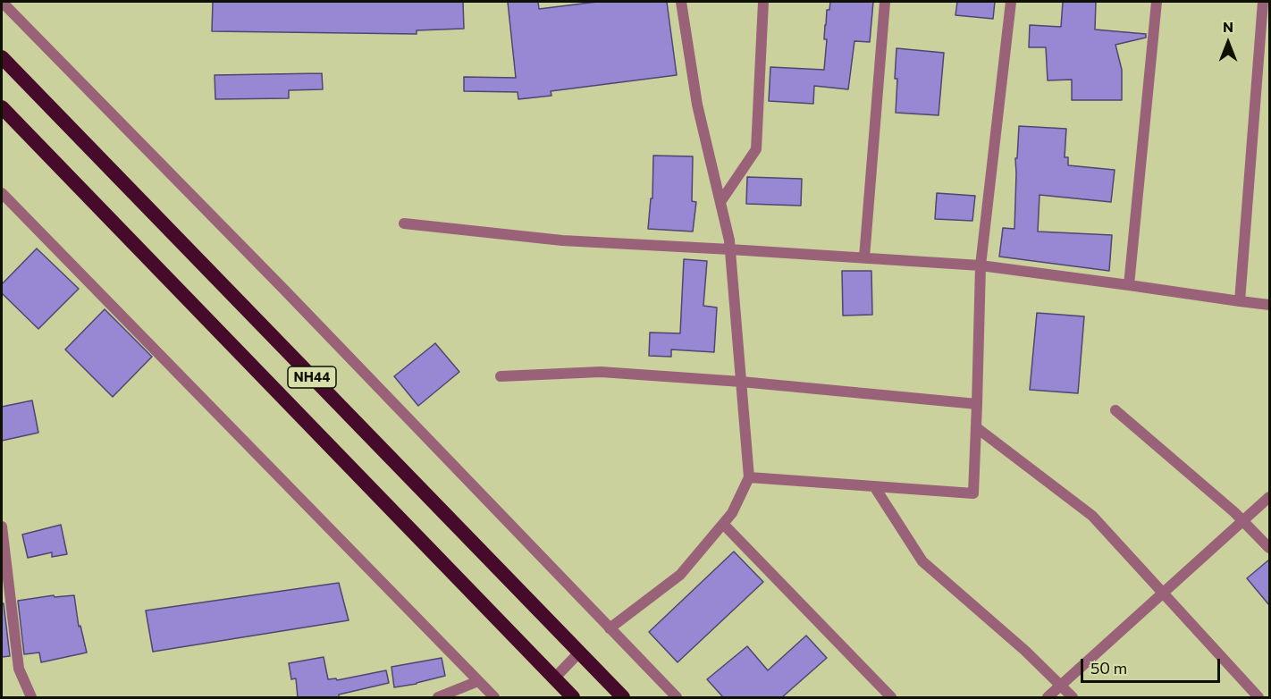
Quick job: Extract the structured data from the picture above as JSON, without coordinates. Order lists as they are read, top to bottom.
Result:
{
  "streets": {
    "highway": ["NH44"]
  },
  "scale_bar": "50 m",
  "north": "top"
}
